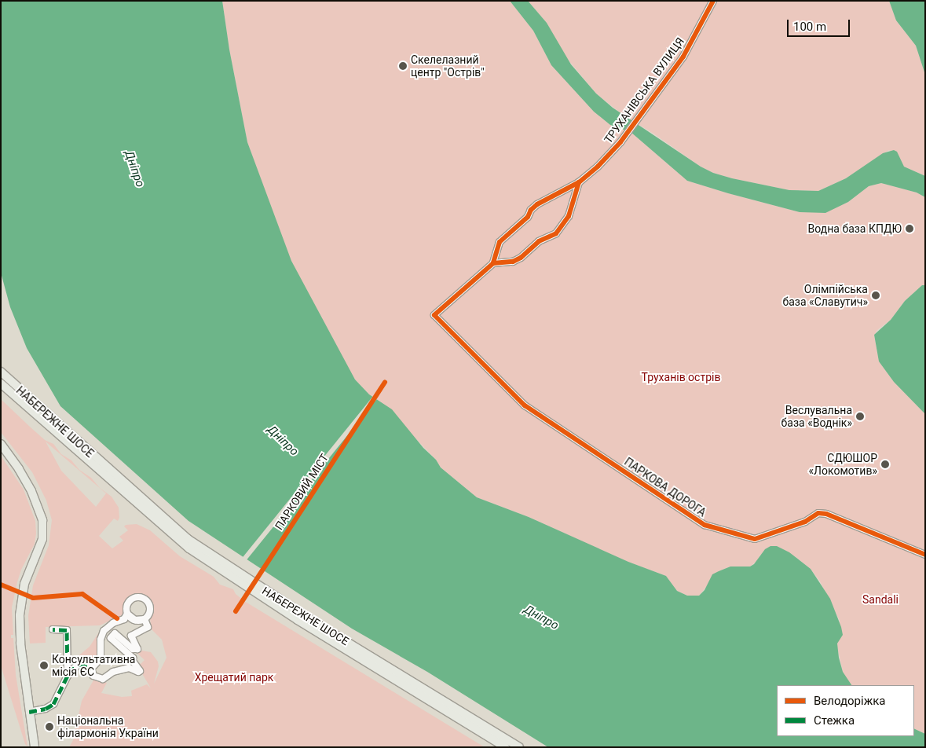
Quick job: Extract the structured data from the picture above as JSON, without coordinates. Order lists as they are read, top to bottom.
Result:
{
  "streets": {
    "main road": ["НАБЕРЕЖНЕ ШОСЕ"],
    "street": ["ТРУХАНІВСЬКА ВУЛИЦЯ", "ПАРКОВА ДОРОГА"],
    "cycle path": ["ПАРКОВИЙ МІСТ"]
  },
  "crossings": [
    ["ТРУХАНІВСЬКА ВУЛИЦЯ", "ПАРКОВА ДОРОГА"]
  ],
  "water": ["Дніпро"],
  "parks": ["Труханів острів", "Sandali", "Хрещатий парк"],
  "places": [
    "Скелелазний центр \"Острів\"",
    "Водна база КПДЮ",
    "Олімпійська база «Славутич»",
    "Веслувальна база «Воднік»",
    "СДЮШОР «Локомотив»",
    "Консультативна місія ЄС",
    "Національна філармонія України"
  ],
  "legend": ["Велодоріжка", "Стежка"],
  "scale_bar": "100 m"
}
